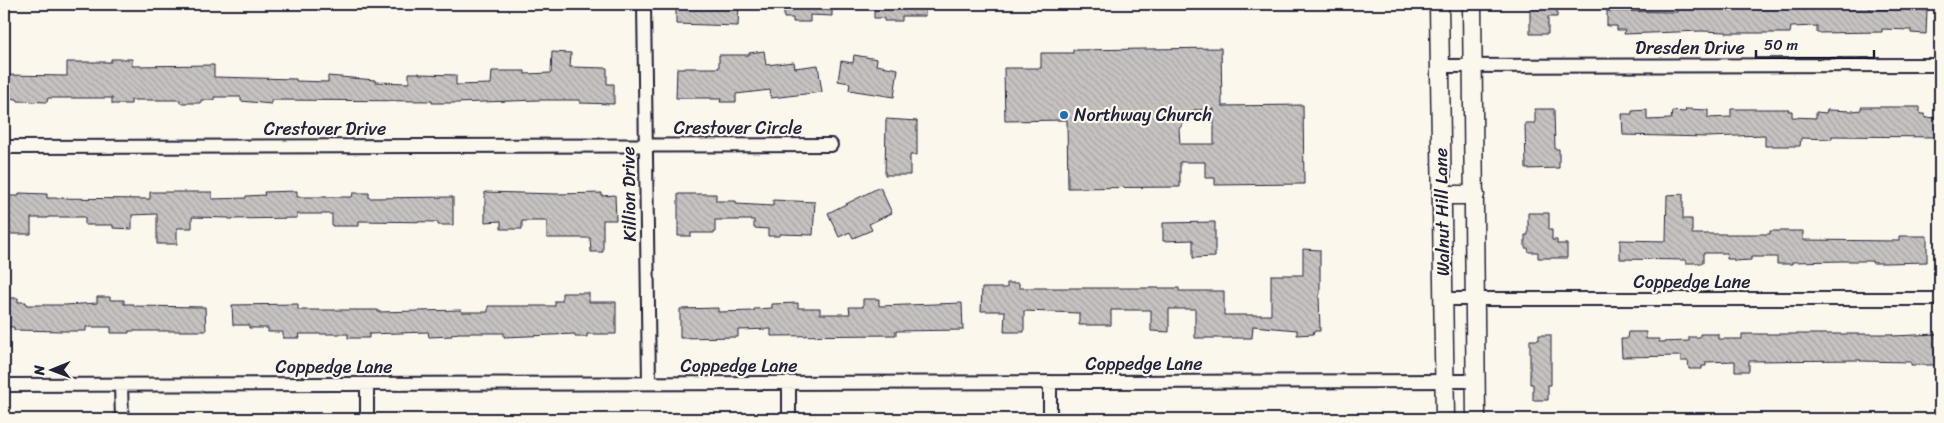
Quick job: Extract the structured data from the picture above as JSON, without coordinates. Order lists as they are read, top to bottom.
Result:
{
  "streets": {
    "main road": ["Walnut Hill Lane"],
    "street": [
      "Dresden Drive",
      "Crestover Circle",
      "Crestover Drive",
      "Killion Drive",
      "Coppedge Lane"
    ]
  },
  "crossings": [
    ["Dresden Drive", "Walnut Hill Lane"],
    ["Crestover Circle", "Crestover Drive"],
    ["Crestover Circle", "Killion Drive"],
    ["Crestover Drive", "Killion Drive"],
    ["Killion Drive", "Coppedge Lane"],
    ["Walnut Hill Lane", "Coppedge Lane"]
  ],
  "places": ["Northway Church"],
  "scale_bar": "50 m",
  "north": "left"
}
